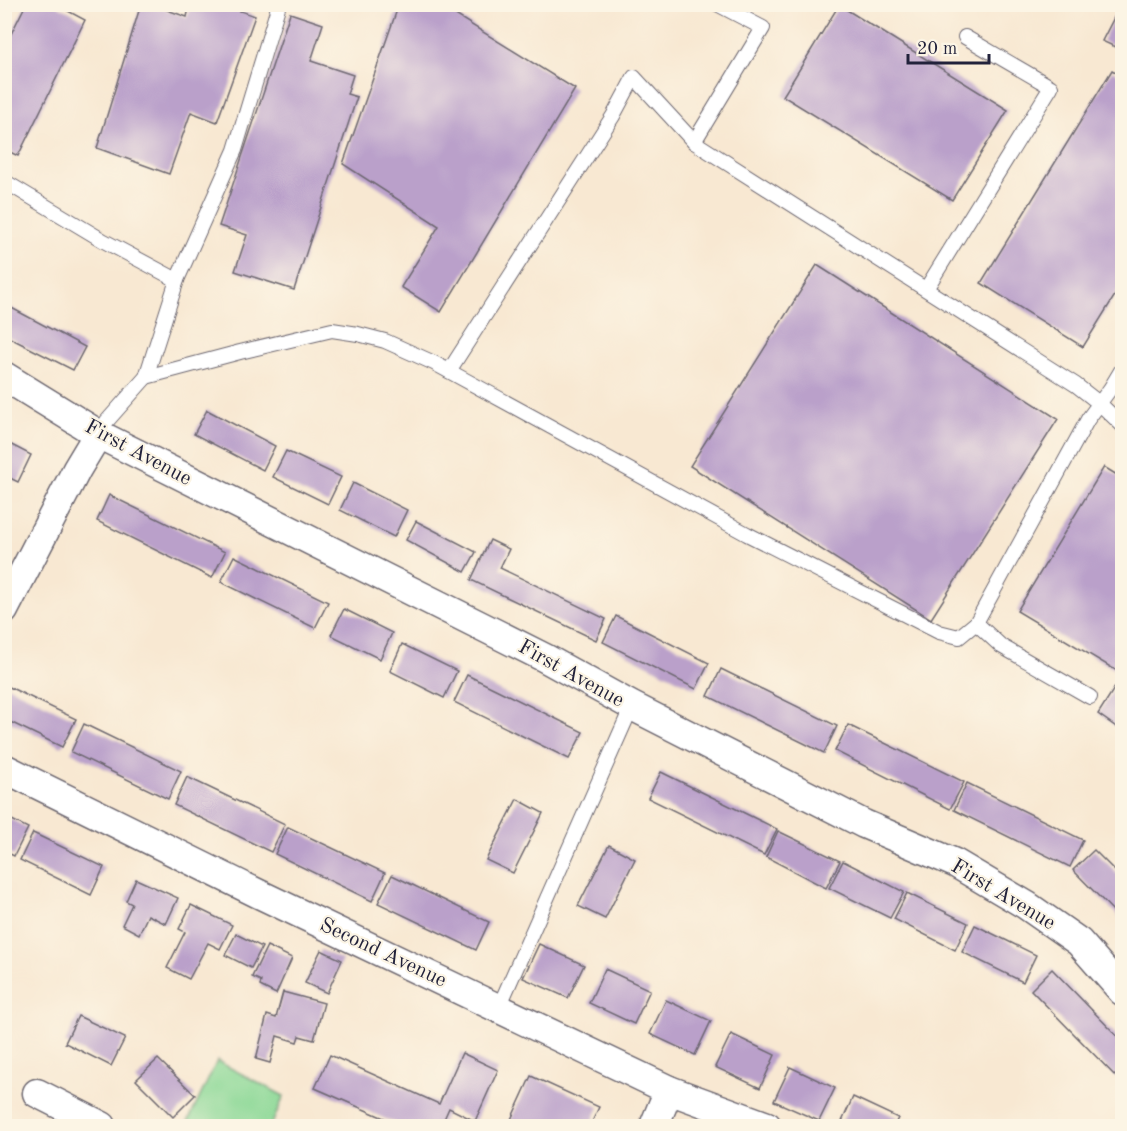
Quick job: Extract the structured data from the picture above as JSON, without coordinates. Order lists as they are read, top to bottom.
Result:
{
  "streets": {
    "street": ["First Avenue", "Second Avenue"]
  },
  "scale_bar": "20 m"
}
